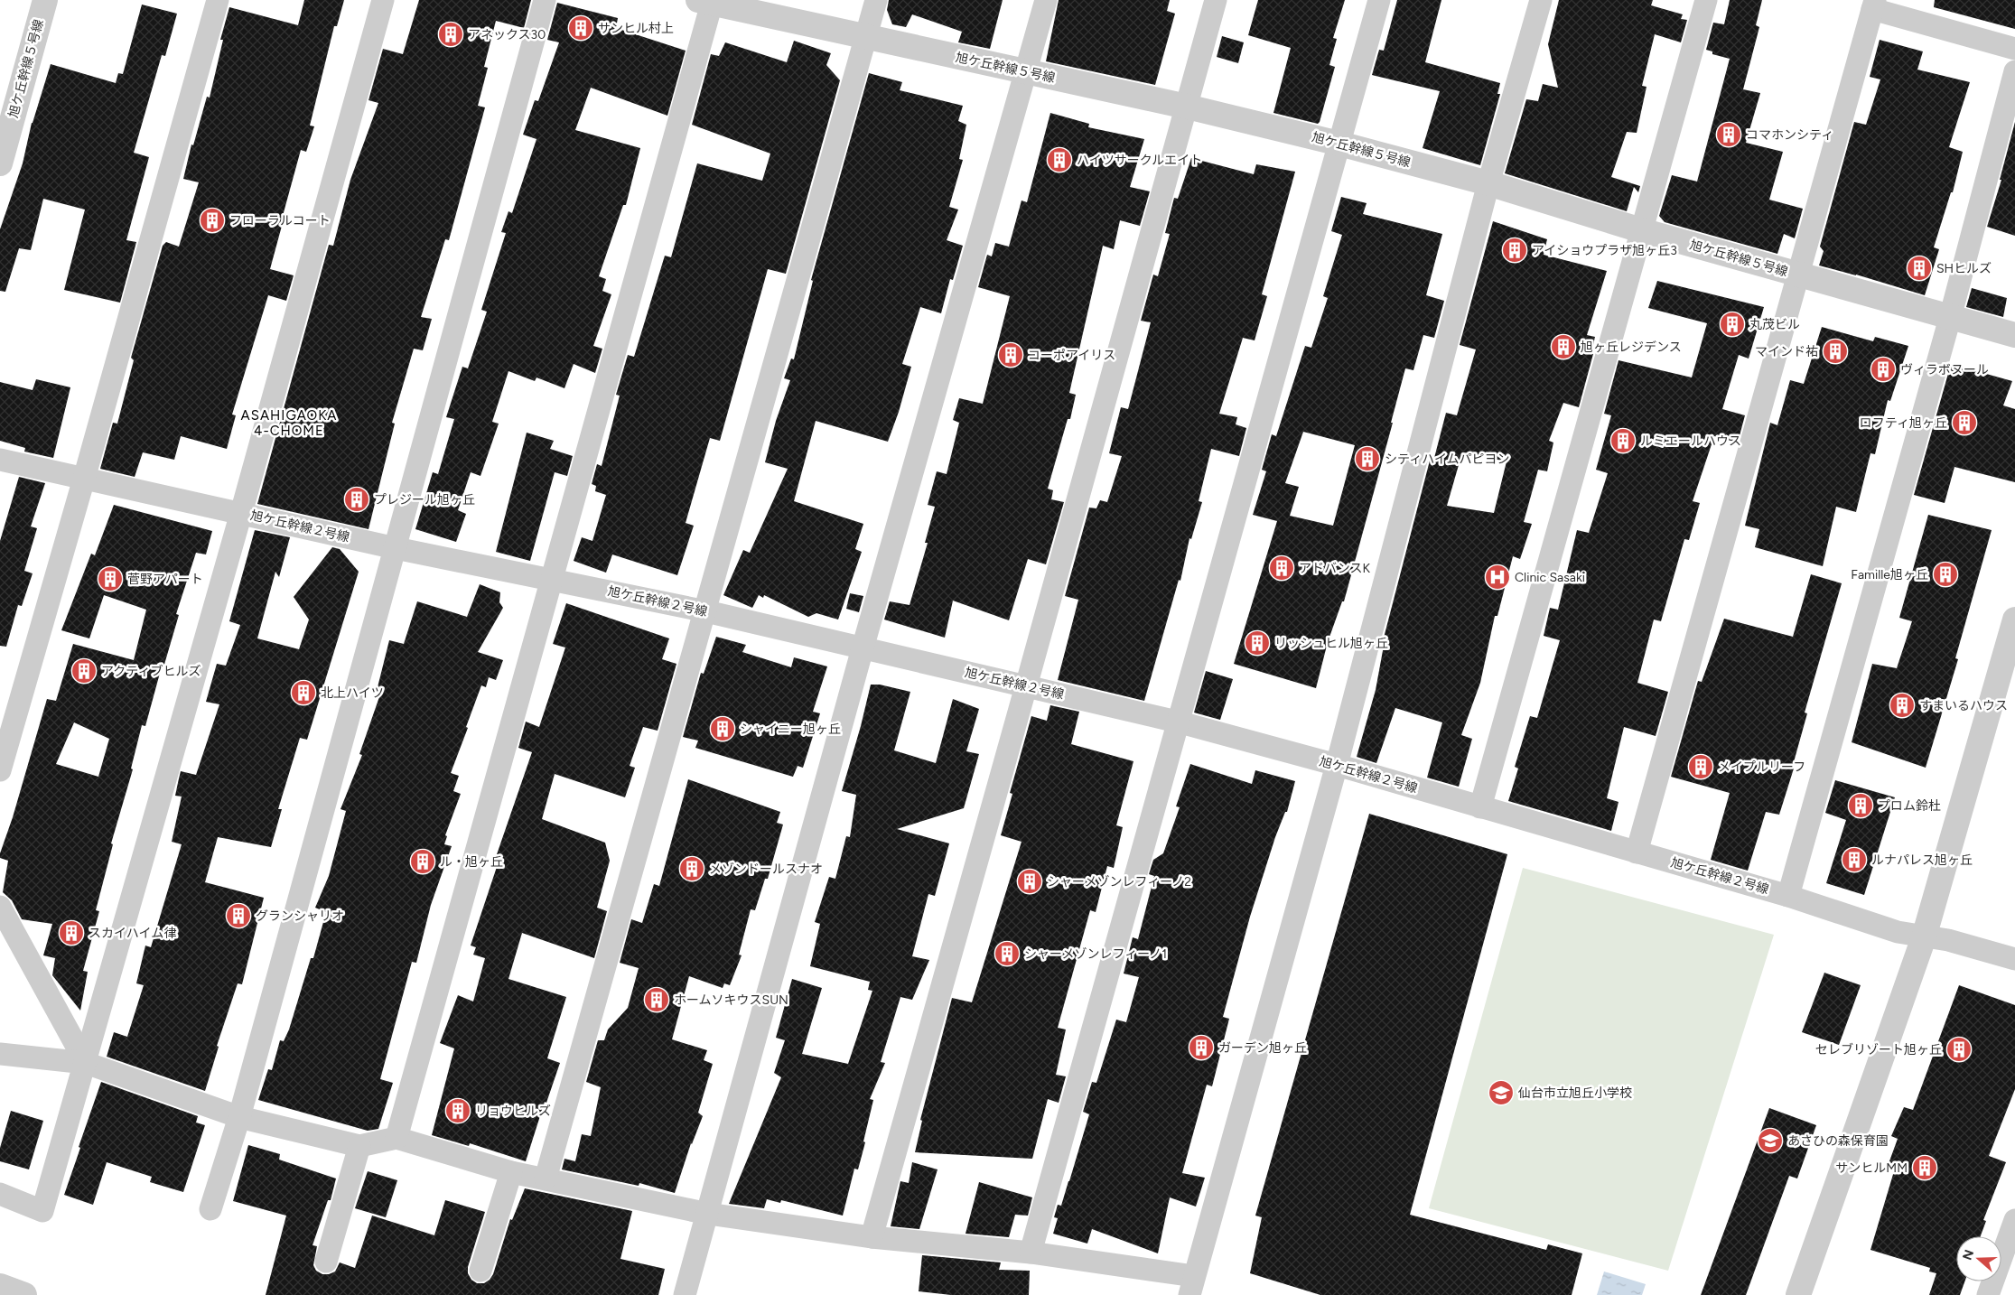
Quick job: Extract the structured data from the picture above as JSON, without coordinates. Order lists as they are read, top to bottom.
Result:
{
  "streets": {
    "street": ["旭ケ丘幹線５号線", "旭ケ丘幹線２号線"]
  },
  "districts": ["ASAHIGAOKA 4-CHOME"],
  "places": {
    "building": [
      "サンヒル村上",
      "アネックス30",
      "コマホンシティ",
      "ハイツサークルエイト",
      "フローラルコート",
      "アイショウプラザ旭ヶ丘3",
      "SHヒルズ",
      "丸茂ビル",
      "旭ヶ丘レジデンス",
      "マインド祐",
      "コーポアイリス",
      "ヴィラボヌール",
      "ロフティ旭ヶ丘",
      "ルミエールハウス",
      "シティハイムパピヨン",
      "プレジール旭ヶ丘",
      "アドバンスK",
      "Famille旭ヶ丘",
      "菅野アパート",
      "リッシュヒル旭ヶ丘",
      "アクティブヒルズ",
      "北上ハイツ",
      "すまいるハウス",
      "シャイニー旭ヶ丘",
      "メイプルリーフ",
      "プロム鈴杜",
      "ルナパレス旭ヶ丘",
      "ル・旭ヶ丘",
      "メゾンドールスナオ",
      "シャーメゾンレフィーノ2",
      "グランシャリオ",
      "スカイハイム律",
      "シャーメゾンレフィーノ1",
      "ホームソキウスSUN",
      "ガーデン旭ヶ丘",
      "セレブリゾート旭ヶ丘",
      "リョウヒルズ",
      "サンヒルMM"
    ],
    "hospital": ["Clinic Sasaki"],
    "school or university": ["仙台市立旭丘小学校", "あさひの森保育園"]
  },
  "north": "left"
}
